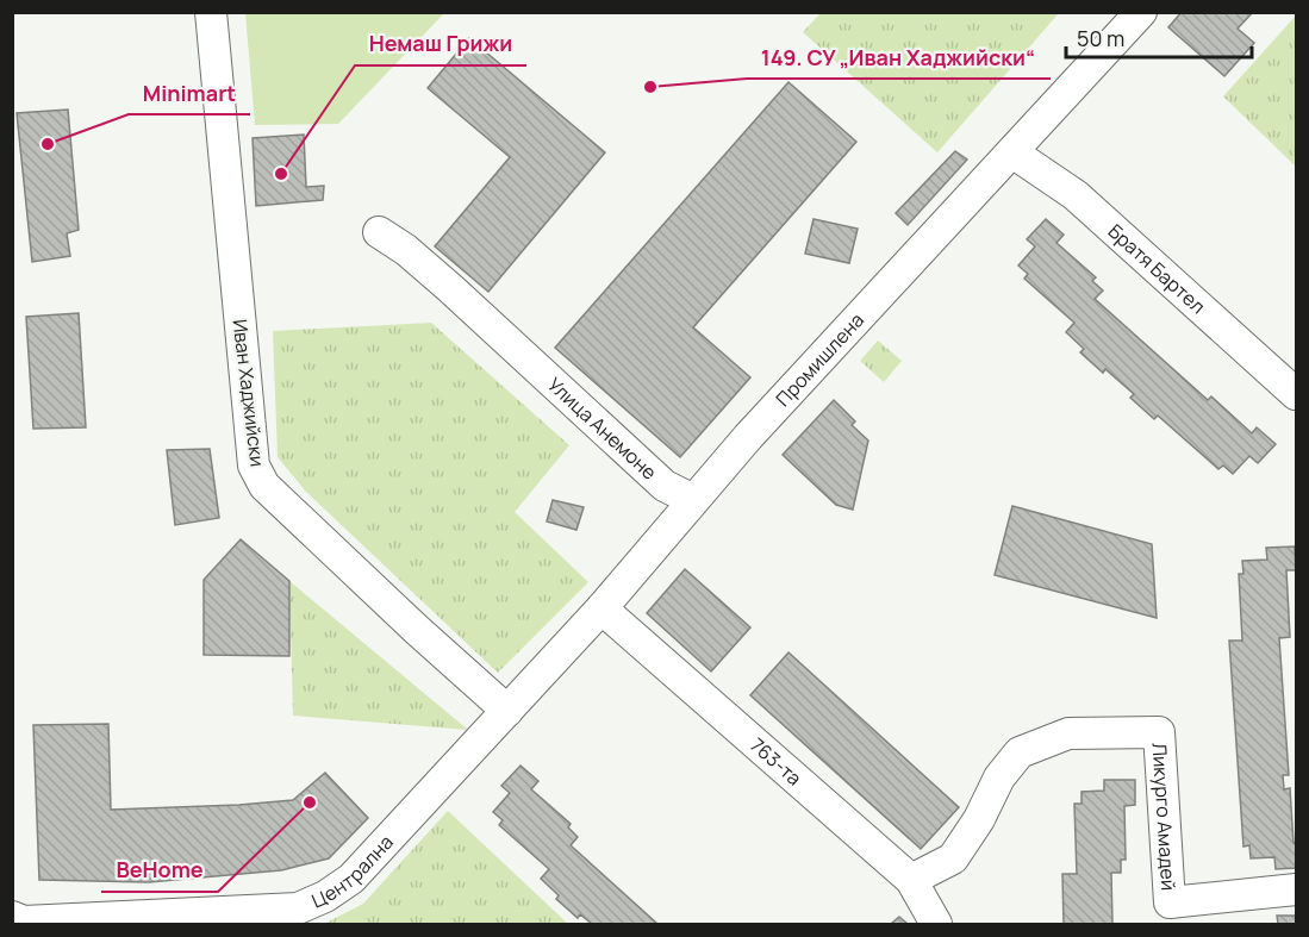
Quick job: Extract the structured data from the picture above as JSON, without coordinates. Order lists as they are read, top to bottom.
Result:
{
  "streets": {
    "street": [
      "Братя Бартел",
      "Промишлена",
      "Иван Хаджийски",
      "Улица Анемоне",
      "763-та",
      "Ликурго Амадей",
      "Централна"
    ]
  },
  "crossings": [
    ["Братя Бартел", "Промишлена"],
    ["Промишлена", "Иван Хаджийски"],
    ["Промишлена", "Улица Анемоне"],
    ["Промишлена", "763-та"],
    ["Промишлена", "Централна"],
    ["Иван Хаджийски", "Централна"],
    ["763-та", "Ликурго Амадей"]
  ],
  "places": [
    "149. СУ „Иван Хаджийски“",
    "Minimart",
    "Немаш Грижи",
    "BeHome"
  ],
  "scale_bar": "50 m"
}
